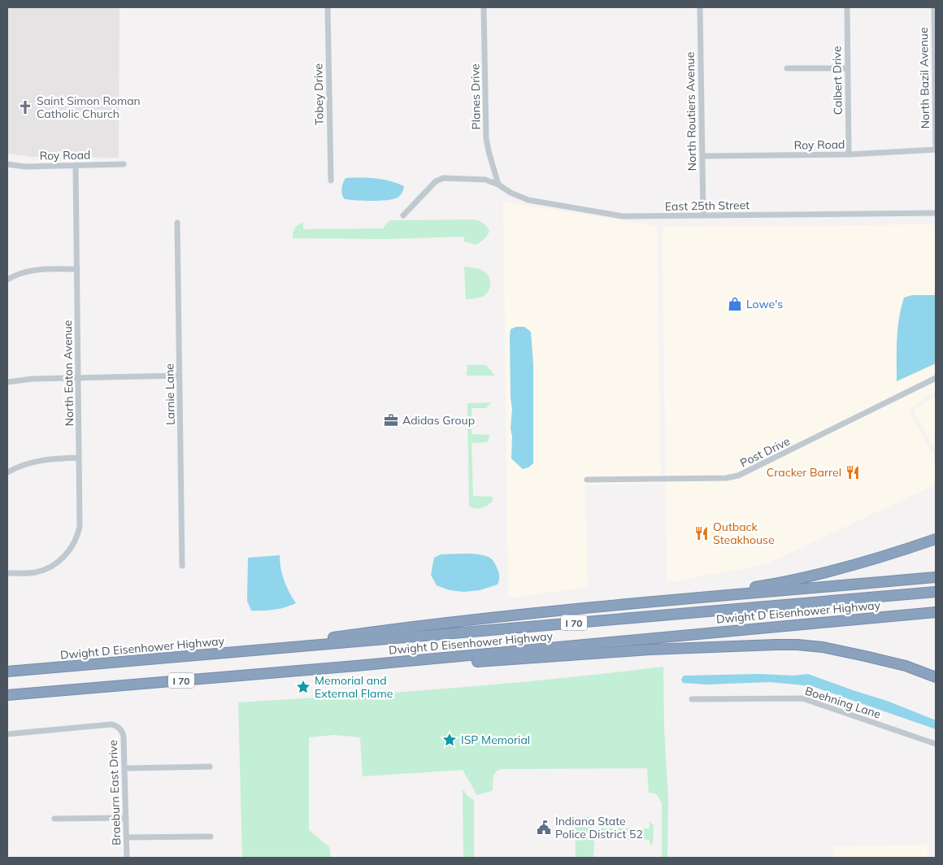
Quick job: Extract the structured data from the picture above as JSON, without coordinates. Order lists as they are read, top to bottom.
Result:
{
  "streets": {
    "highway": ["Dwight D Eisenhower Highway", "I 70"],
    "street": [
      "North Bazil Avenue",
      "Calbert Drive",
      "Tobey Drive",
      "Planes Drive",
      "North Routiers Avenue",
      "Roy Road",
      "East 25th Street",
      "North Eaton Avenue",
      "Larnie Lane",
      "Post Drive",
      "Boehning Lane",
      "Braeburn East Drive"
    ]
  },
  "crossings": [
    ["North Bazil Avenue", "Roy Road"],
    ["Calbert Drive", "Roy Road"],
    ["Planes Drive", "East 25th Street"],
    ["North Routiers Avenue", "Roy Road"],
    ["North Routiers Avenue", "East 25th Street"],
    ["Roy Road", "North Eaton Avenue"]
  ],
  "places": {
    "church": ["Saint Simon Roman Catholic Church"],
    "shop": ["Lowe's"],
    "office": ["Adidas Group"],
    "restaurant": ["Cracker Barrel", "Outback Steakhouse"],
    "place": ["Memorial and External Flame", "ISP Memorial"],
    "public building": ["Indiana State Police District 52"]
  }
}
